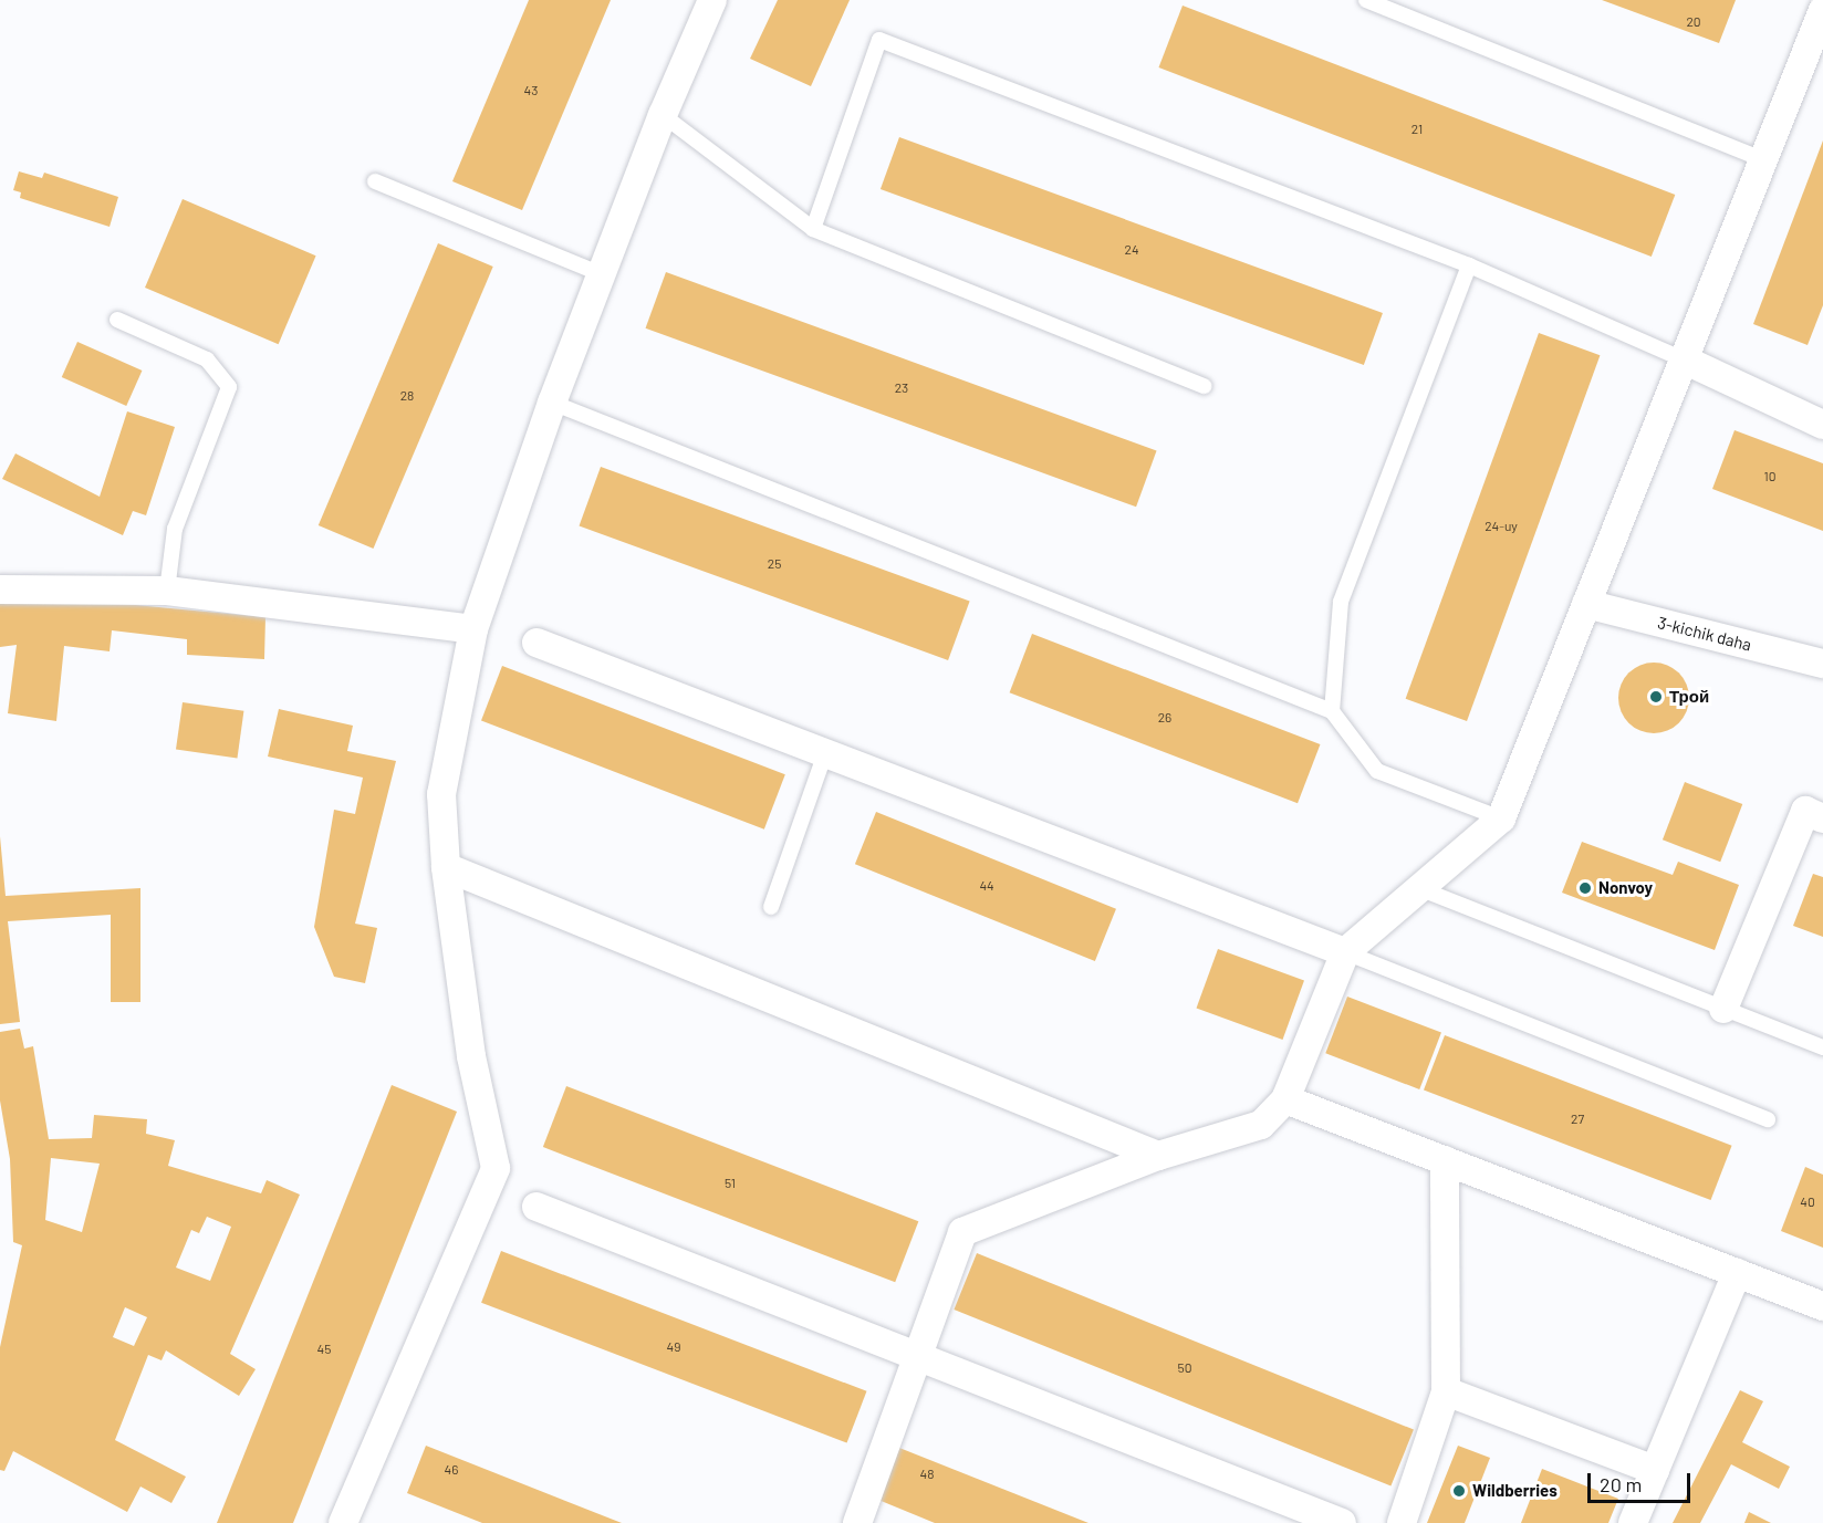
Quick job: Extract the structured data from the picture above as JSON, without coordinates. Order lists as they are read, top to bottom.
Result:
{
  "streets": {
    "street": ["3-kichik daha"]
  },
  "places": ["Трой", "Nonvoy", "Wildberries"],
  "house_numbers": [
    "20",
    "43",
    "21",
    "24",
    "23",
    "28",
    "10",
    "24-uy",
    "25",
    "26",
    "44",
    "27",
    "51",
    "40",
    "49",
    "45",
    "50",
    "46",
    "48"
  ],
  "scale_bar": "20 m"
}
